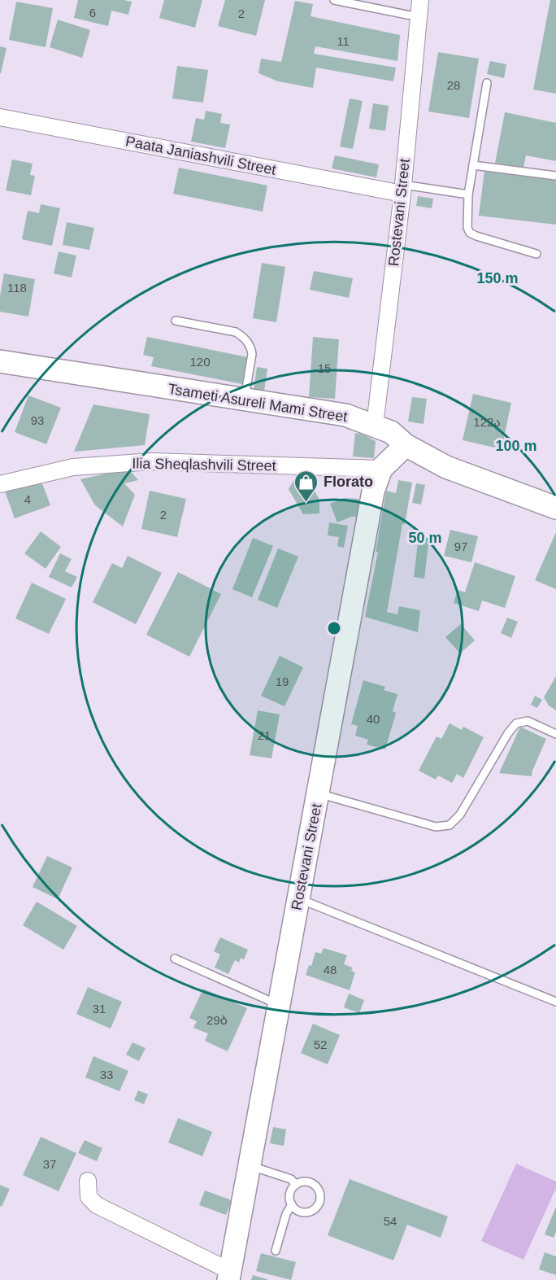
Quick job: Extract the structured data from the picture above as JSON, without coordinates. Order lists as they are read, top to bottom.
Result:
{
  "streets": {
    "street": [
      "Paata Janiashvili Street",
      "Rostevani Street",
      "Tsameti Asureli Mami Street",
      "Ilia Sheqlashvili Street"
    ]
  },
  "crossings": [
    ["Paata Janiashvili Street", "Rostevani Street"],
    ["Rostevani Street", "Tsameti Asureli Mami Street"],
    ["Rostevani Street", "Ilia Sheqlashvili Street"]
  ],
  "places": {
    "shop": ["Florato"]
  },
  "house_numbers": [
    "6",
    "2",
    "11",
    "28",
    "118",
    "120",
    "15",
    "93",
    "122ა",
    "4",
    "2",
    "97",
    "19",
    "40",
    "21",
    "48",
    "31",
    "29ბ",
    "52",
    "33",
    "37",
    "54"
  ],
  "rings": ["150 m", "100 m", "50 m"]
}
